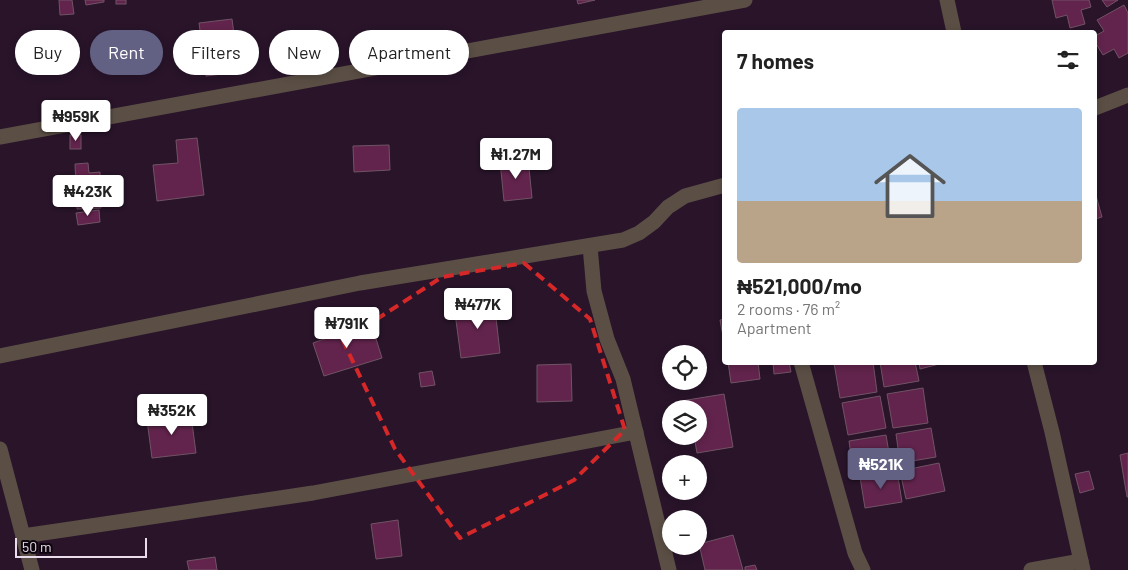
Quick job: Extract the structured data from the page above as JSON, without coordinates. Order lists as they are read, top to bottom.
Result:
{
  "scale_bar": "50 m",
  "page": {
    "chip": [
      "Buy",
      "Rent",
      "Filters",
      "New",
      "Apartment"
    ],
    "heading": "7 homes",
    "list": [
      {
        "name": "₦521,000/mo",
        "note": "2 rooms · 76 m² · Apartment"
      }
    ],
    "price": [
      "₦959K",
      "₦1.27M",
      "₦423K",
      "₦477K",
      "₦791K",
      "₦352K",
      "₦521K"
    ],
    "map_buttons": ["+", "−"],
    "scale": "50 m"
  }
}
